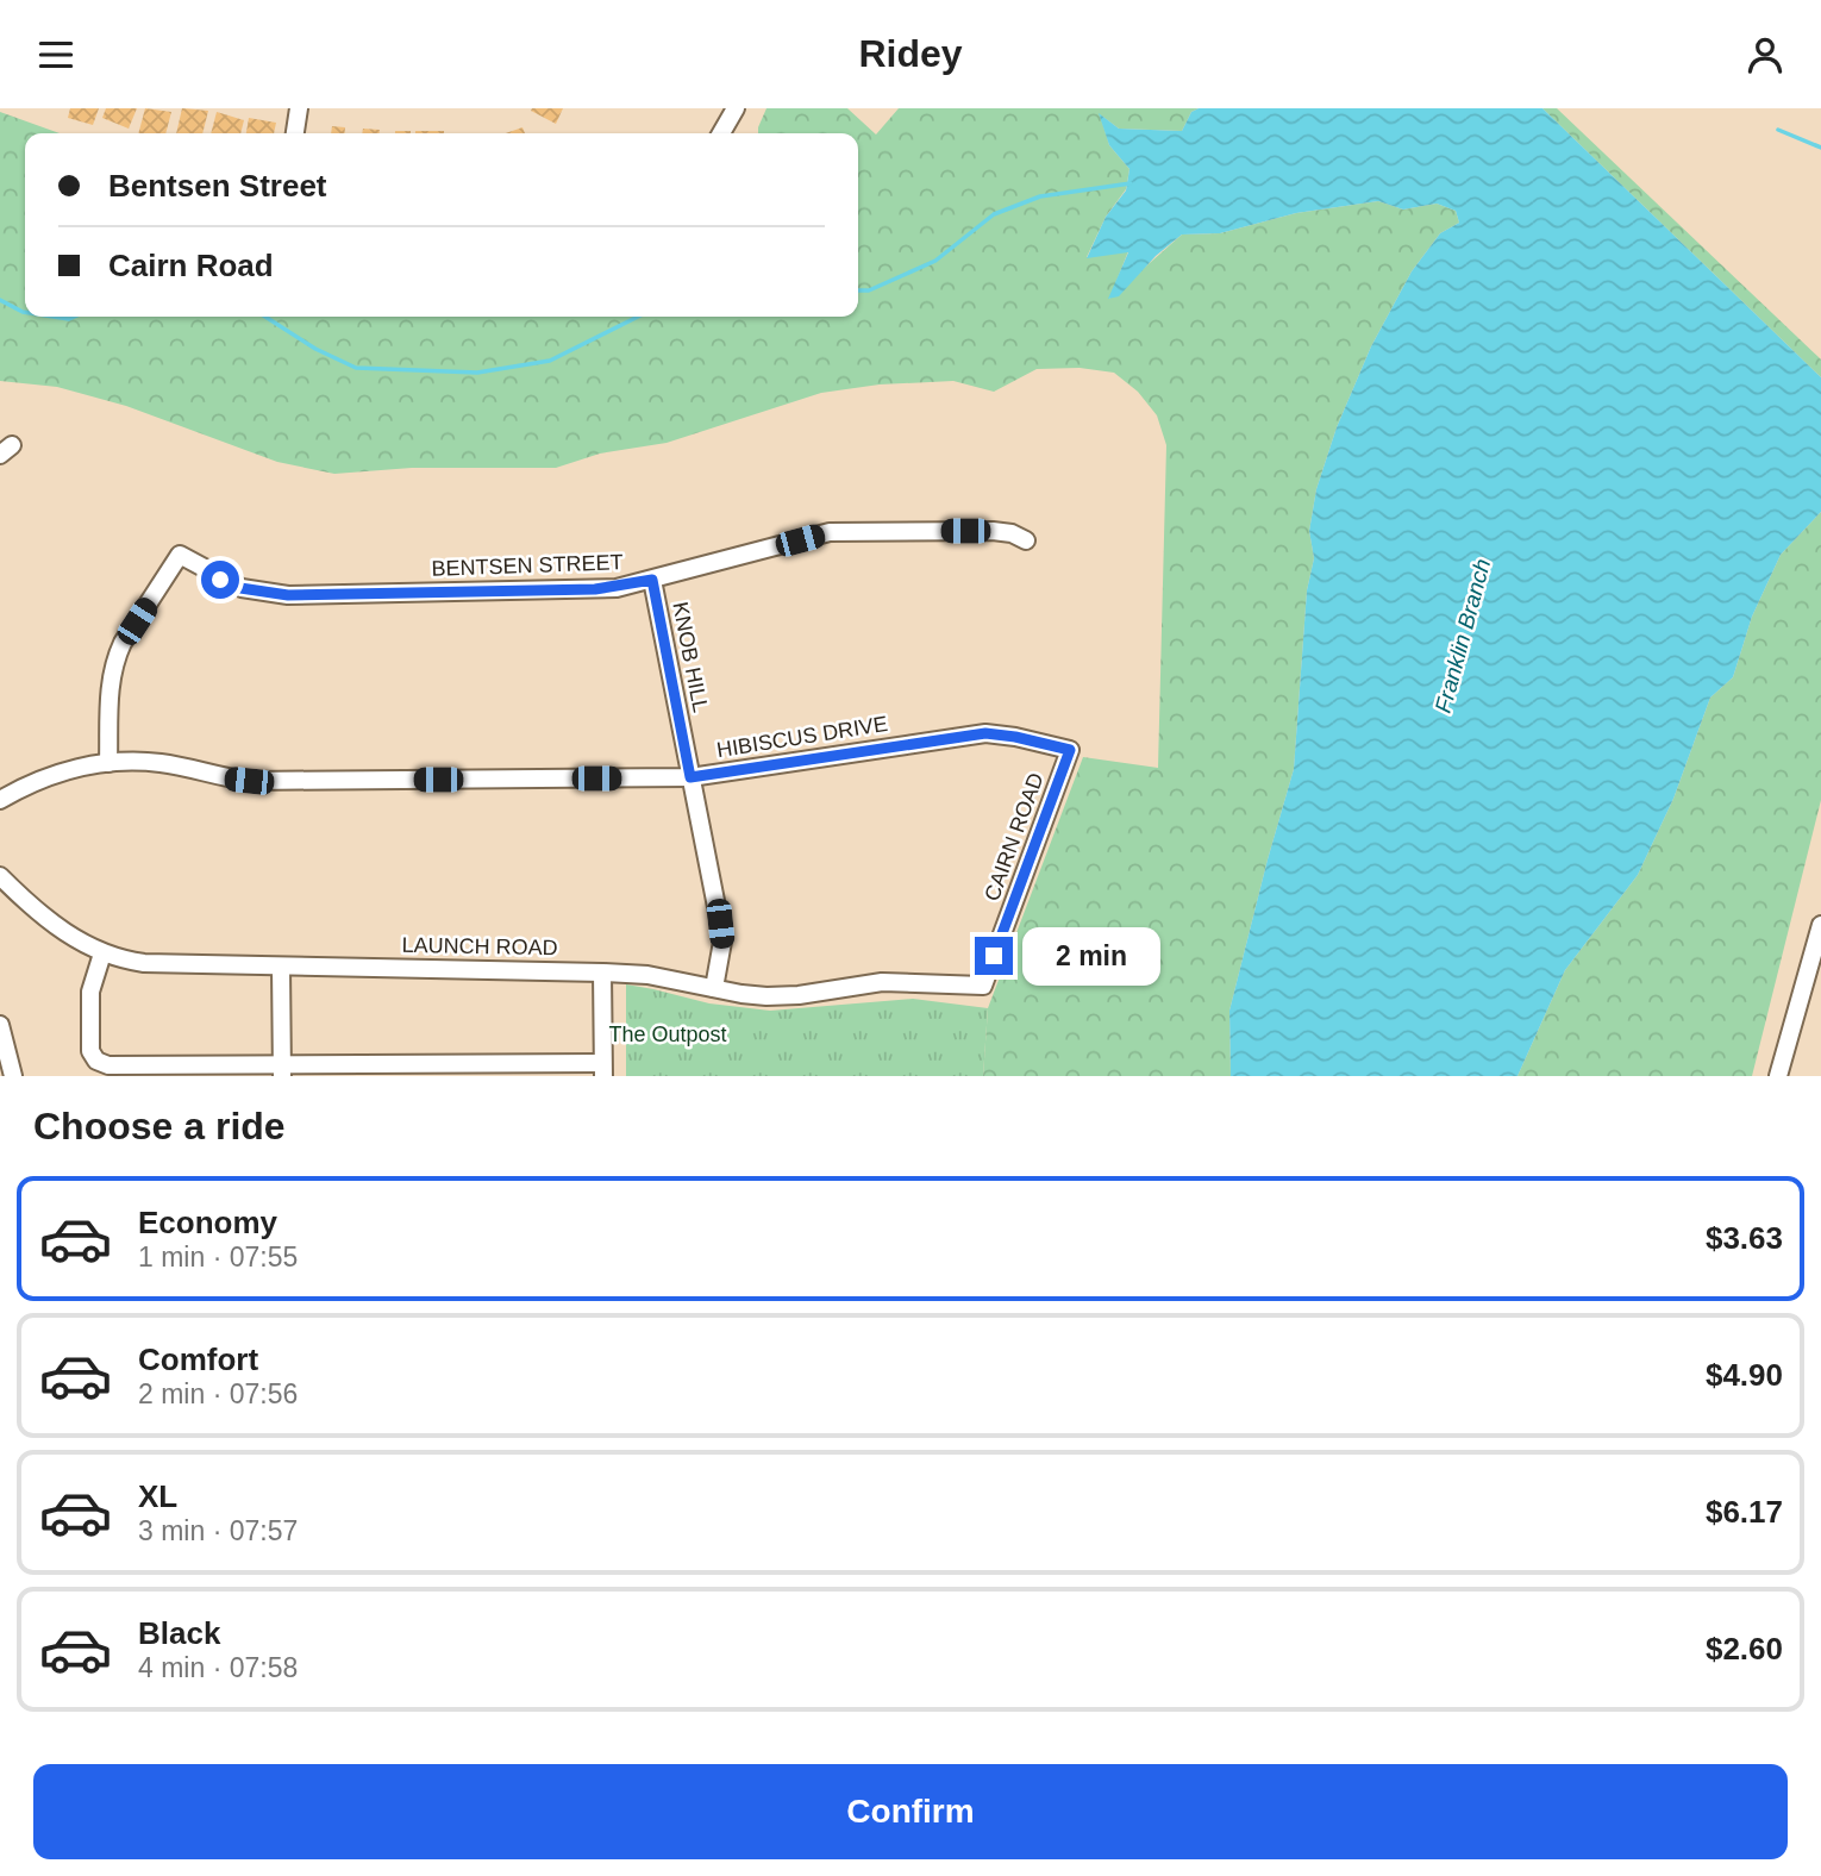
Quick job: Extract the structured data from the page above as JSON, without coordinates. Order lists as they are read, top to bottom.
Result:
{
  "streets": {
    "street": [
      "BENTSEN STREET",
      "KNOB HILL",
      "HIBISCUS DRIVE",
      "CAIRN ROAD",
      "LAUNCH ROAD"
    ]
  },
  "crossings": [
    ["BENTSEN STREET", "KNOB HILL"],
    ["BENTSEN STREET", "HIBISCUS DRIVE"],
    ["KNOB HILL", "HIBISCUS DRIVE"],
    ["KNOB HILL", "LAUNCH ROAD"],
    ["HIBISCUS DRIVE", "CAIRN ROAD"],
    ["CAIRN ROAD", "LAUNCH ROAD"]
  ],
  "water": ["Franklin Branch"],
  "parks": ["The Outpost"],
  "page": {
    "header": "Ridey",
    "banner": ["Bentsen Street", "Cairn Road"],
    "bubble": "2 min",
    "heading": "Choose a ride",
    "list": [
      {
        "name": "Economy",
        "note": "1 min · 07:55",
        "value": "$3.63"
      },
      {
        "name": "Comfort",
        "note": "2 min · 07:56",
        "value": "$4.90"
      },
      {
        "name": "XL",
        "note": "3 min · 07:57",
        "value": "$6.17"
      },
      {
        "name": "Black",
        "note": "4 min · 07:58",
        "value": "$2.60"
      }
    ],
    "buttons": "Confirm"
  }
}
